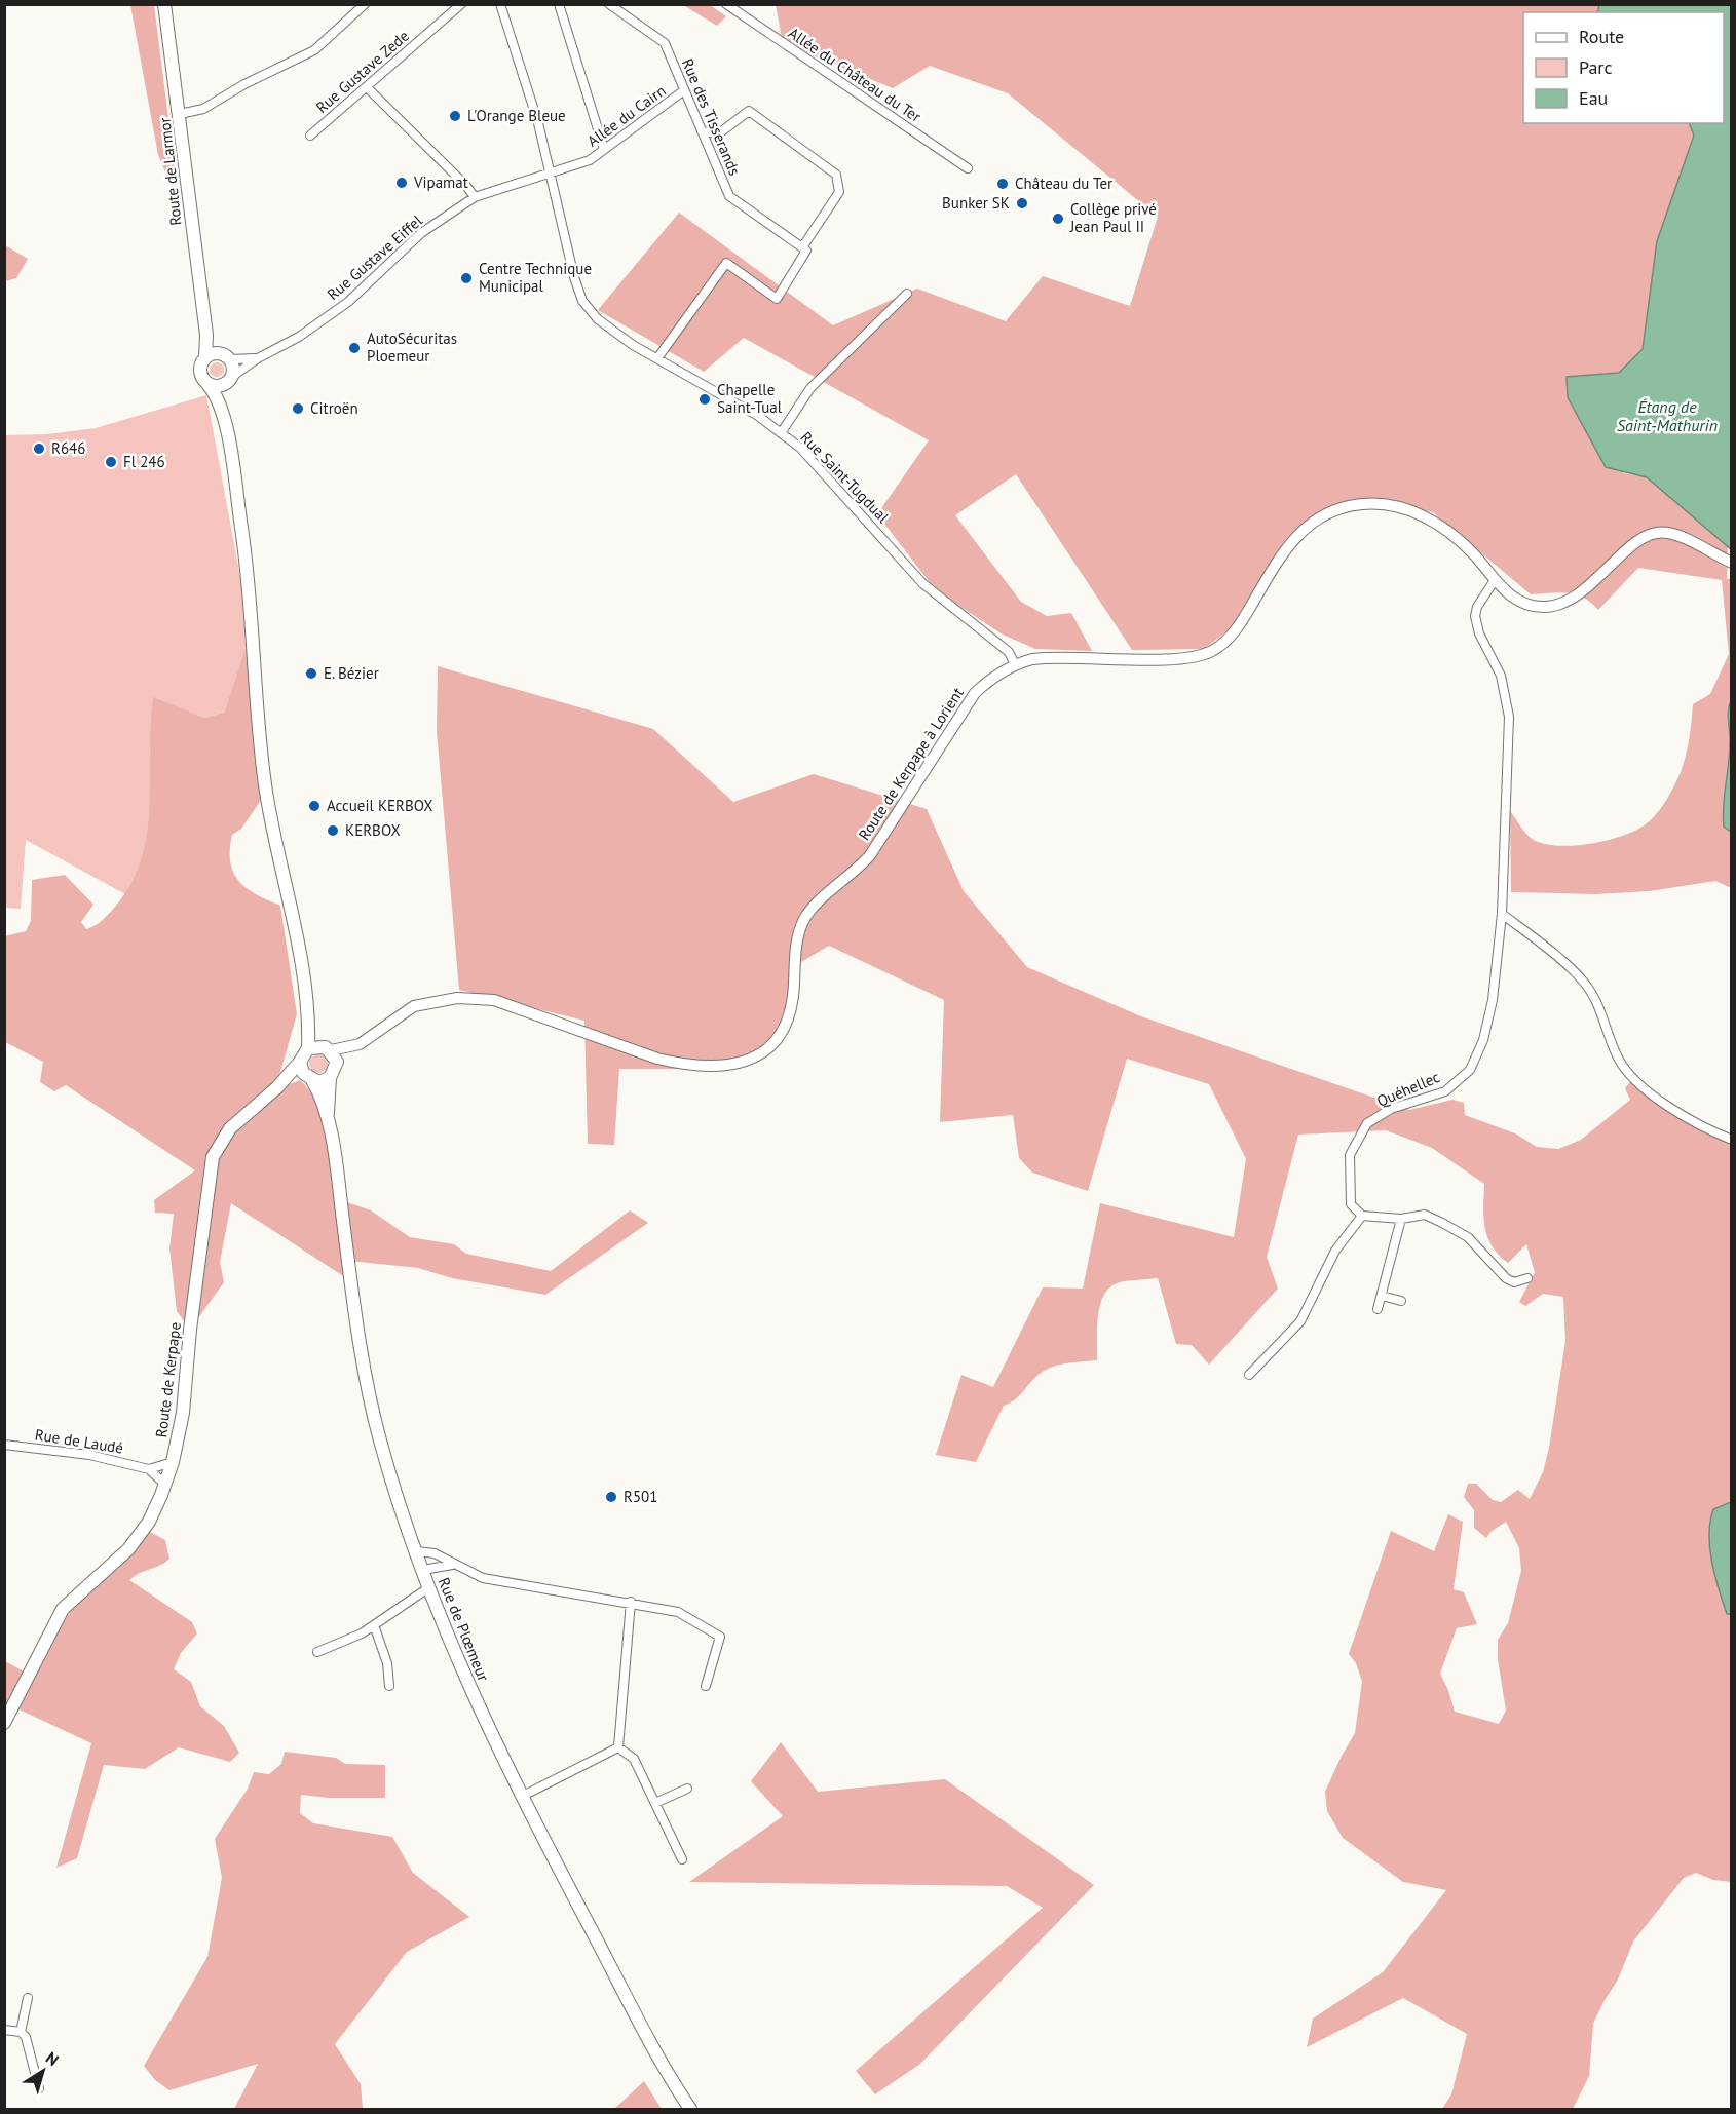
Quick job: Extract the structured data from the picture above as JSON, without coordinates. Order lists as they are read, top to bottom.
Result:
{
  "streets": {
    "main road": ["Route de Larmor", "Route de Kerpape", "Rue de Plœmeur"],
    "street": [
      "Rue Gustave Zede",
      "Allée du Château du Ter",
      "Allée du Cairn",
      "Rue des Tisserands",
      "Rue Gustave Eiffel",
      "Rue Saint-Tugdual",
      "Route de Kerpape à Lorient",
      "Quéhellec",
      "Rue de Laudé"
    ]
  },
  "crossings": [
    ["Allée du Cairn", "Rue des Tisserands"],
    ["Allée du Cairn", "Rue Gustave Eiffel"],
    ["Allée du Cairn", "Rue Saint-Tugdual"],
    ["Route de Larmor", "Rue Gustave Eiffel"],
    ["Rue Gustave Eiffel", "Rue Saint-Tugdual"],
    ["Rue Saint-Tugdual", "Route de Kerpape à Lorient"],
    ["Route de Kerpape à Lorient", "Quéhellec"],
    ["Route de Kerpape à Lorient", "Route de Kerpape"],
    ["Route de Kerpape à Lorient", "Rue de Plœmeur"],
    ["Route de Kerpape", "Rue de Laudé"],
    ["Route de Kerpape", "Rue de Plœmeur"]
  ],
  "water": ["Étang de Saint-Mathurin"],
  "places": [
    "L'Orange Bleue",
    "Vipamat",
    "Château du Ter",
    "Bunker SK",
    "Collège privé Jean Paul II",
    "Centre Technique Municipal",
    "AutoSécuritas Ploemeur",
    "Chapelle Saint-Tual",
    "Citroën",
    "R646",
    "Fl 246",
    "E. Bézier",
    "Accueil KERBOX",
    "KERBOX",
    "R501"
  ],
  "legend": ["Route", "Parc", "Eau"],
  "north": "top right"
}
